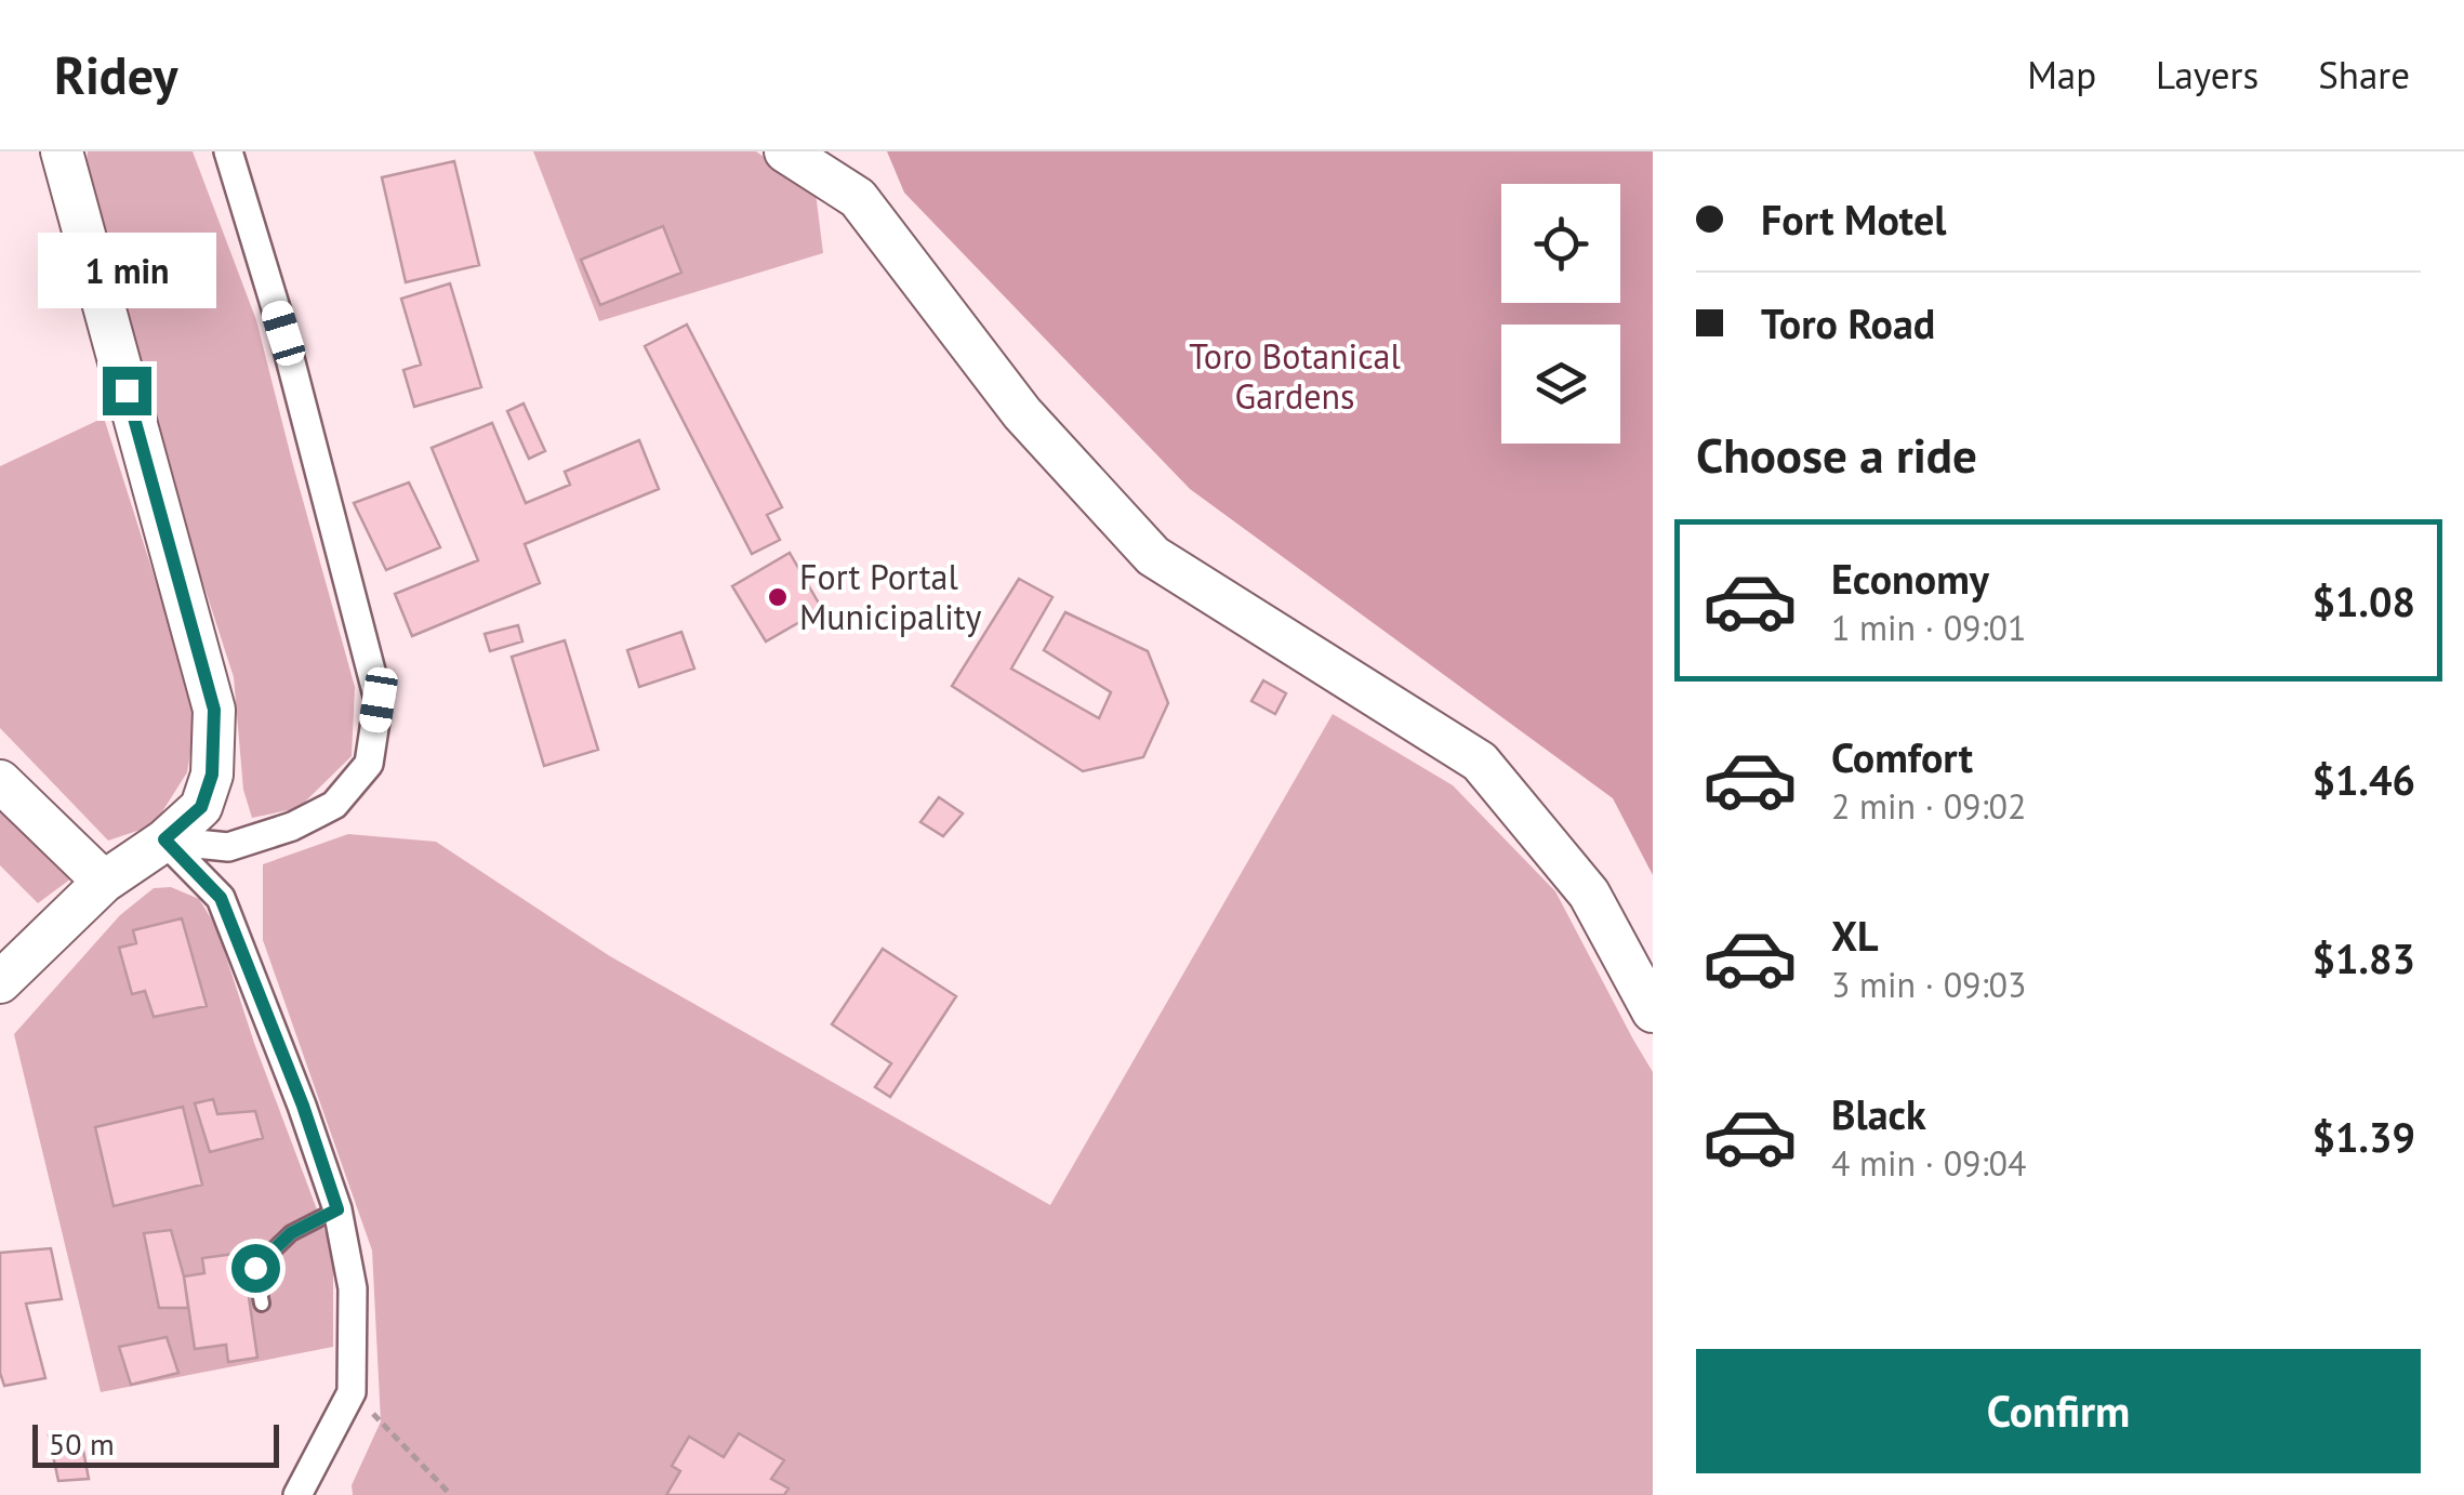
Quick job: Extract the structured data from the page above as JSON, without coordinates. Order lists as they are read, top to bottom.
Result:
{
  "parks": ["Toro Botanical Gardens"],
  "places": ["Fort Portal Municipality"],
  "scale_bar": "50 m",
  "page": {
    "header": "Ridey",
    "nav": ["Map", "Layers", "Share"],
    "banner": ["Fort Motel", "Toro Road"],
    "bubble": "1 min",
    "heading": "Choose a ride",
    "list": [
      {
        "name": "Economy",
        "note": "1 min · 09:01",
        "value": "$1.08"
      },
      {
        "name": "Comfort",
        "note": "2 min · 09:02",
        "value": "$1.46"
      },
      {
        "name": "XL",
        "note": "3 min · 09:03",
        "value": "$1.83"
      },
      {
        "name": "Black",
        "note": "4 min · 09:04",
        "value": "$1.39"
      }
    ],
    "buttons": "Confirm",
    "scale": "50 m"
  }
}
